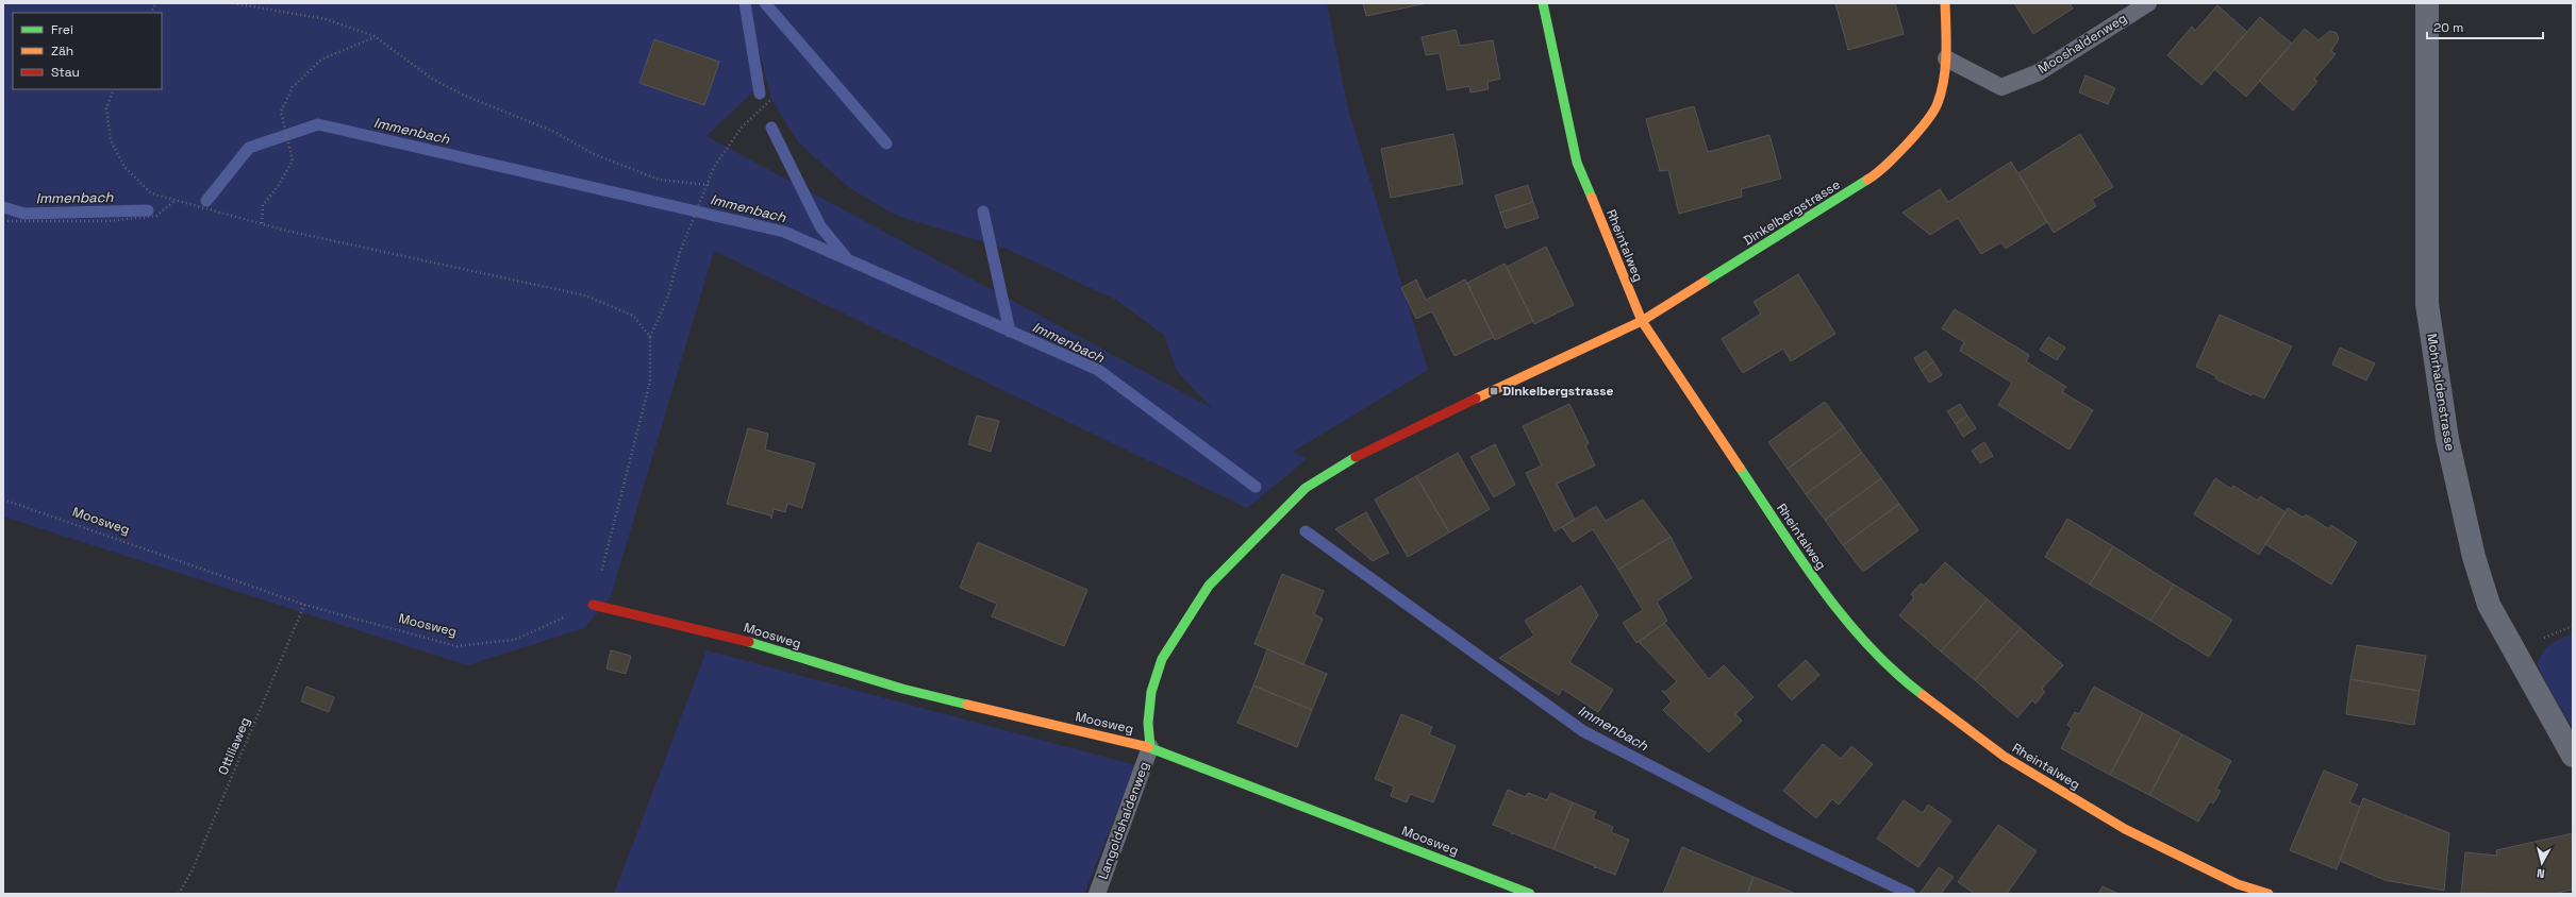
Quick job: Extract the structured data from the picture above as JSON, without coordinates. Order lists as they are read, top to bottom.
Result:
{
  "streets": {
    "street": [
      "Dinkelbergstrasse",
      "Rheintalweg",
      "Mohrhaldenstrasse",
      "Moosweg"
    ],
    "lane": ["Mooshaldenweg", "Langoldshaldenweg"],
    "path": ["Ottiliaweg"]
  },
  "crossings": [
    ["Mooshaldenweg", "Dinkelbergstrasse"],
    ["Dinkelbergstrasse", "Rheintalweg"],
    ["Dinkelbergstrasse", "Moosweg"],
    ["Dinkelbergstrasse", "Langoldshaldenweg"],
    ["Moosweg", "Ottiliaweg"],
    ["Moosweg", "Langoldshaldenweg"]
  ],
  "water": ["Immenbach"],
  "places": {
    "transit": ["Dinkelbergstrasse"]
  },
  "legend": ["Frei", "Zäh", "Stau"],
  "scale_bar": "20 m",
  "north": "bottom"
}
